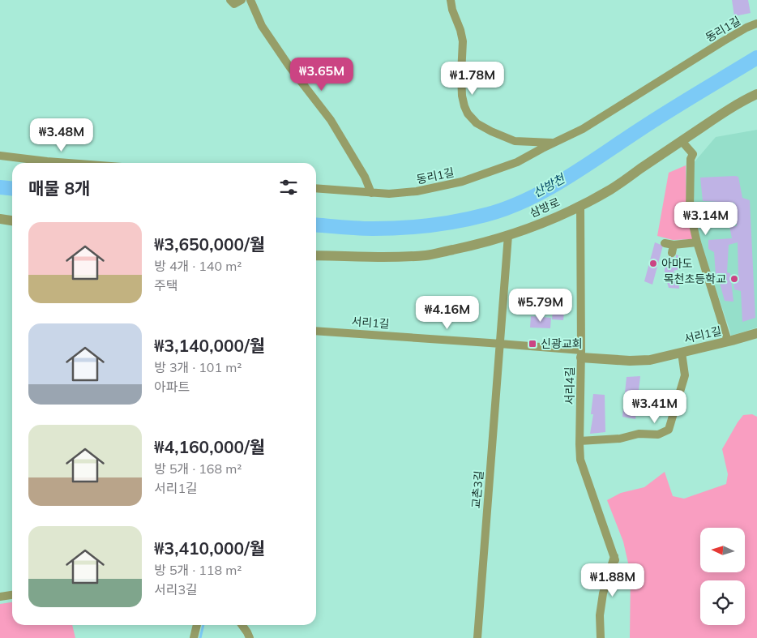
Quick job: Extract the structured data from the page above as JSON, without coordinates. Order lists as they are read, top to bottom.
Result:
{
  "streets": {
    "street": [
      "동리1길",
      "삼방로",
      "서리1길",
      "서리4길",
      "교촌3길"
    ]
  },
  "crossings": [
    ["삼방로", "서리4길"],
    ["서리1길", "서리4길"],
    ["서리1길", "교촌3길"]
  ],
  "water": ["산방천"],
  "places": {
    "other": ["아마도", "목천초등학교"],
    "transit": ["신광교회"]
  },
  "north": "left",
  "page": {
    "price": [
      "₩3.65M",
      "₩1.78M",
      "₩3.48M",
      "₩3.14M",
      "₩5.79M",
      "₩4.16M",
      "₩3.41M",
      "₩1.88M"
    ],
    "heading": "매물 8개",
    "list": [
      {
        "name": "₩3,650,000/월",
        "note": "방 4개 · 140 m² · 주택"
      },
      {
        "name": "₩3,140,000/월",
        "note": "방 3개 · 101 m² · 아파트"
      },
      {
        "name": "₩4,160,000/월",
        "note": "방 5개 · 168 m² · 서리1길"
      },
      {
        "name": "₩3,410,000/월",
        "note": "방 5개 · 118 m² · 서리3길"
      }
    ]
  }
}
